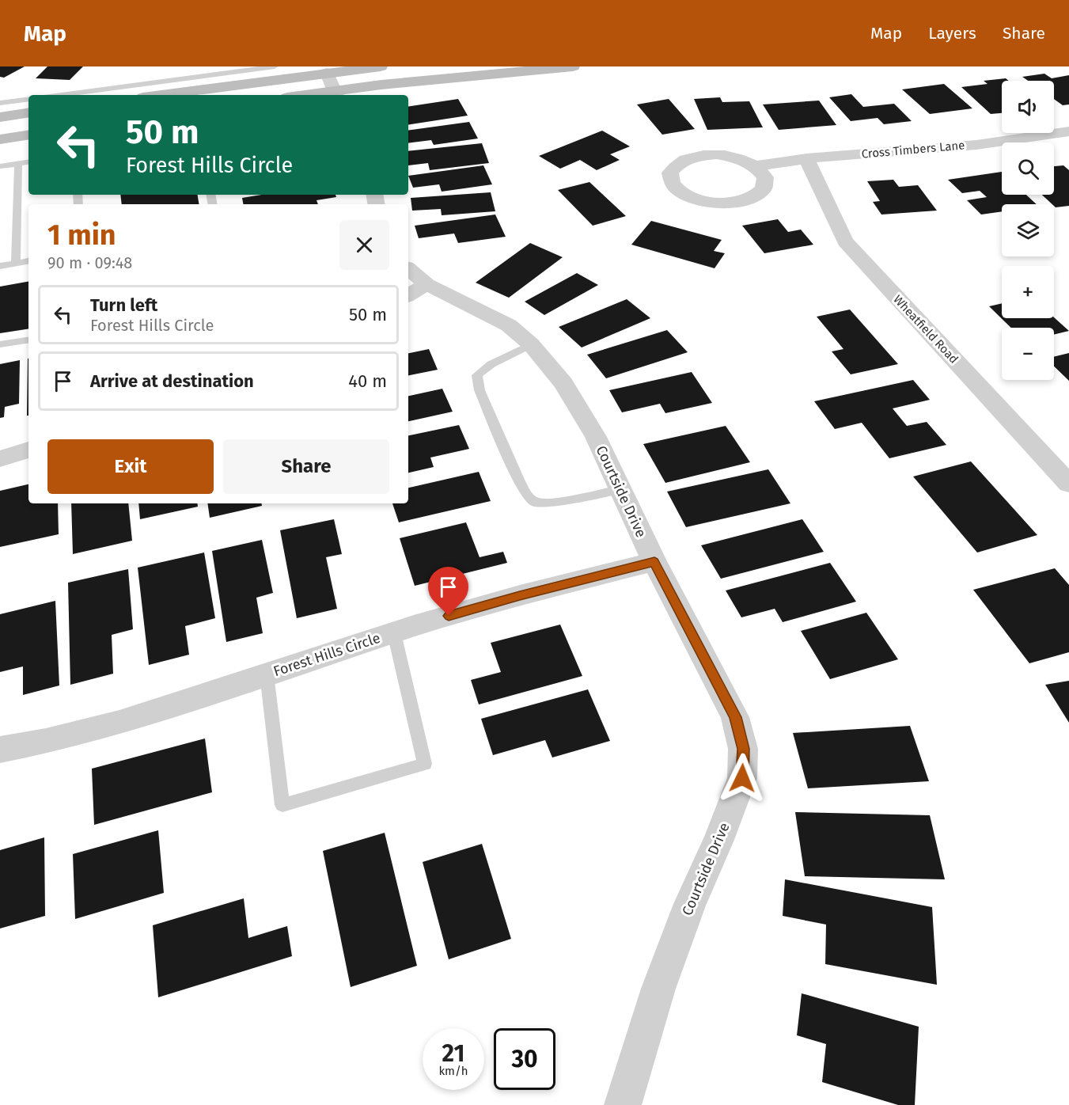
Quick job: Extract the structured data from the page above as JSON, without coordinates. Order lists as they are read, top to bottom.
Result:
{
  "streets": {
    "street": [
      "Cross Timbers Lane",
      "Wheatfield Road",
      "Courtside Drive",
      "Forest Hills Circle"
    ]
  },
  "crossings": [
    ["Cross Timbers Lane", "Wheatfield Road"],
    ["Courtside Drive", "Forest Hills Circle"]
  ],
  "page": {
    "header": "Map",
    "nav": ["Map", "Layers", "Share"],
    "map_buttons": ["+", "−"],
    "turn": ["50 m", "Forest Hills Circle"],
    "heading": ["1 min", "90 m · 09:48"],
    "list": [
      {
        "name": "Turn left",
        "note": "Forest Hills Circle",
        "value": "50 m"
      },
      {
        "name": "Arrive at destination",
        "value": "40 m"
      }
    ],
    "buttons": ["Exit", "Share"],
    "speed": "21 km/h",
    "limit": "30"
  }
}
